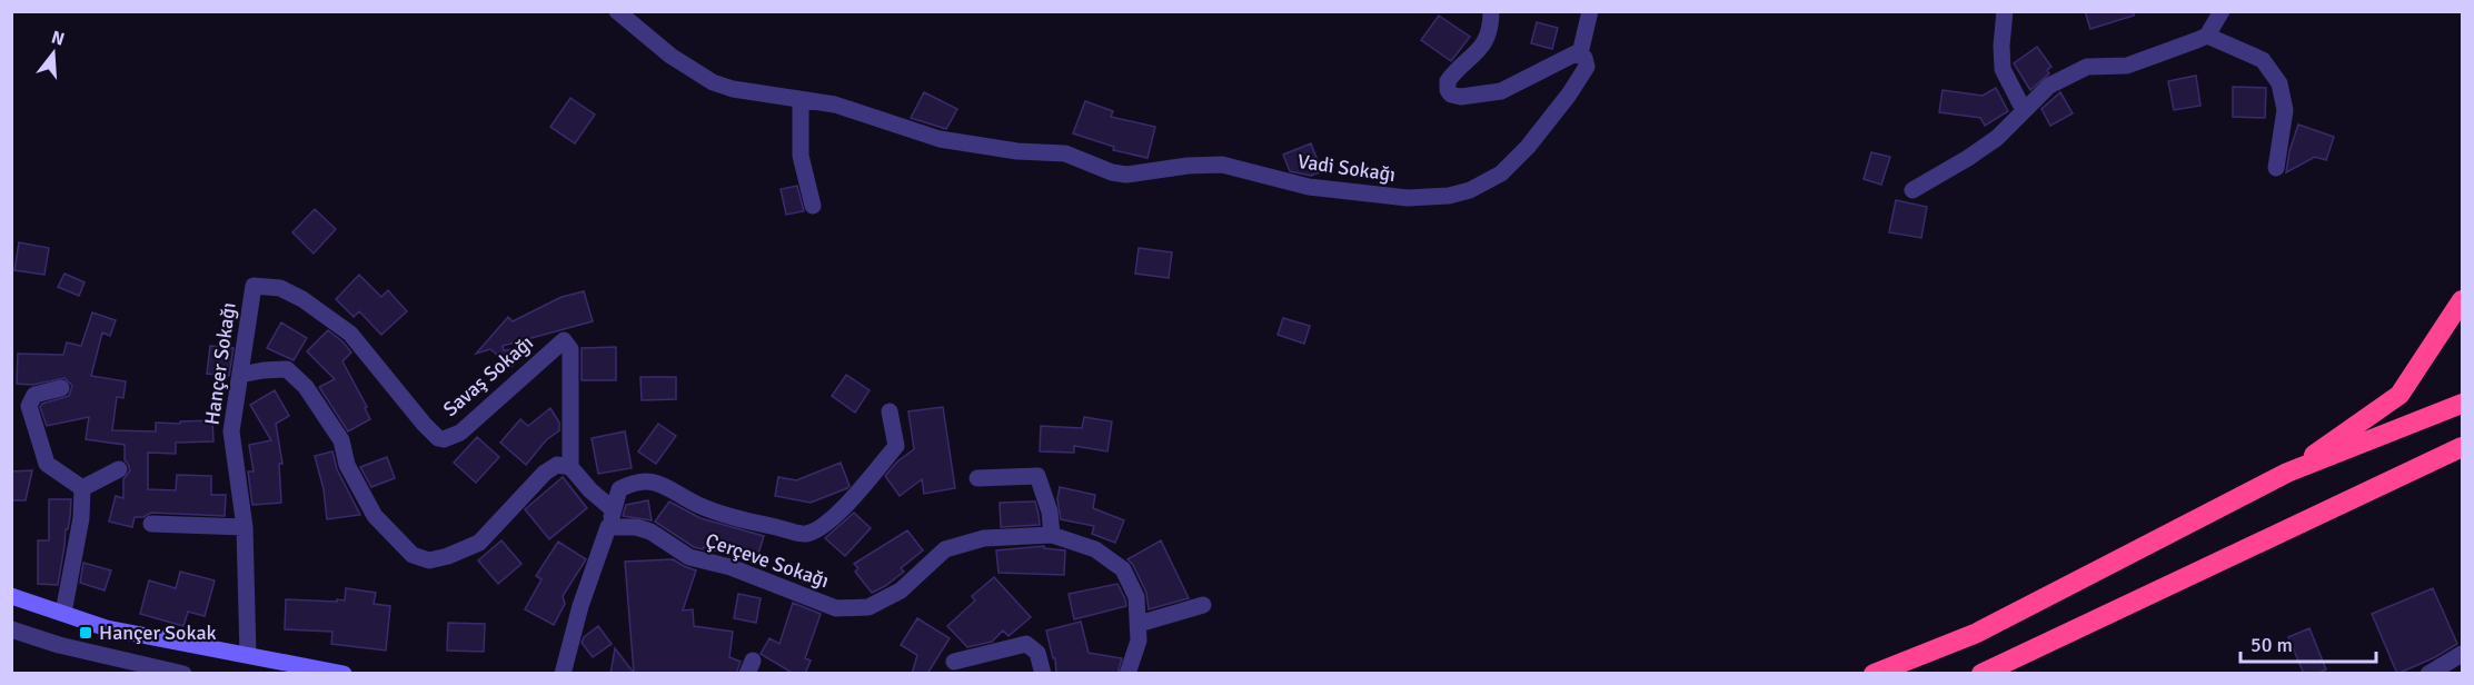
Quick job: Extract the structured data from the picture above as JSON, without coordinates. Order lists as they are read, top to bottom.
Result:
{
  "streets": {
    "street": [
      "Vadi Sokağı",
      "Hançer Sokağı",
      "Savaş Sokağı",
      "Çerçeve Sokağı"
    ]
  },
  "crossings": [
    ["Hançer Sokağı", "Savaş Sokağı"]
  ],
  "places": {
    "transit": ["Hançer Sokak"]
  },
  "scale_bar": "50 m",
  "north": "top"
}
